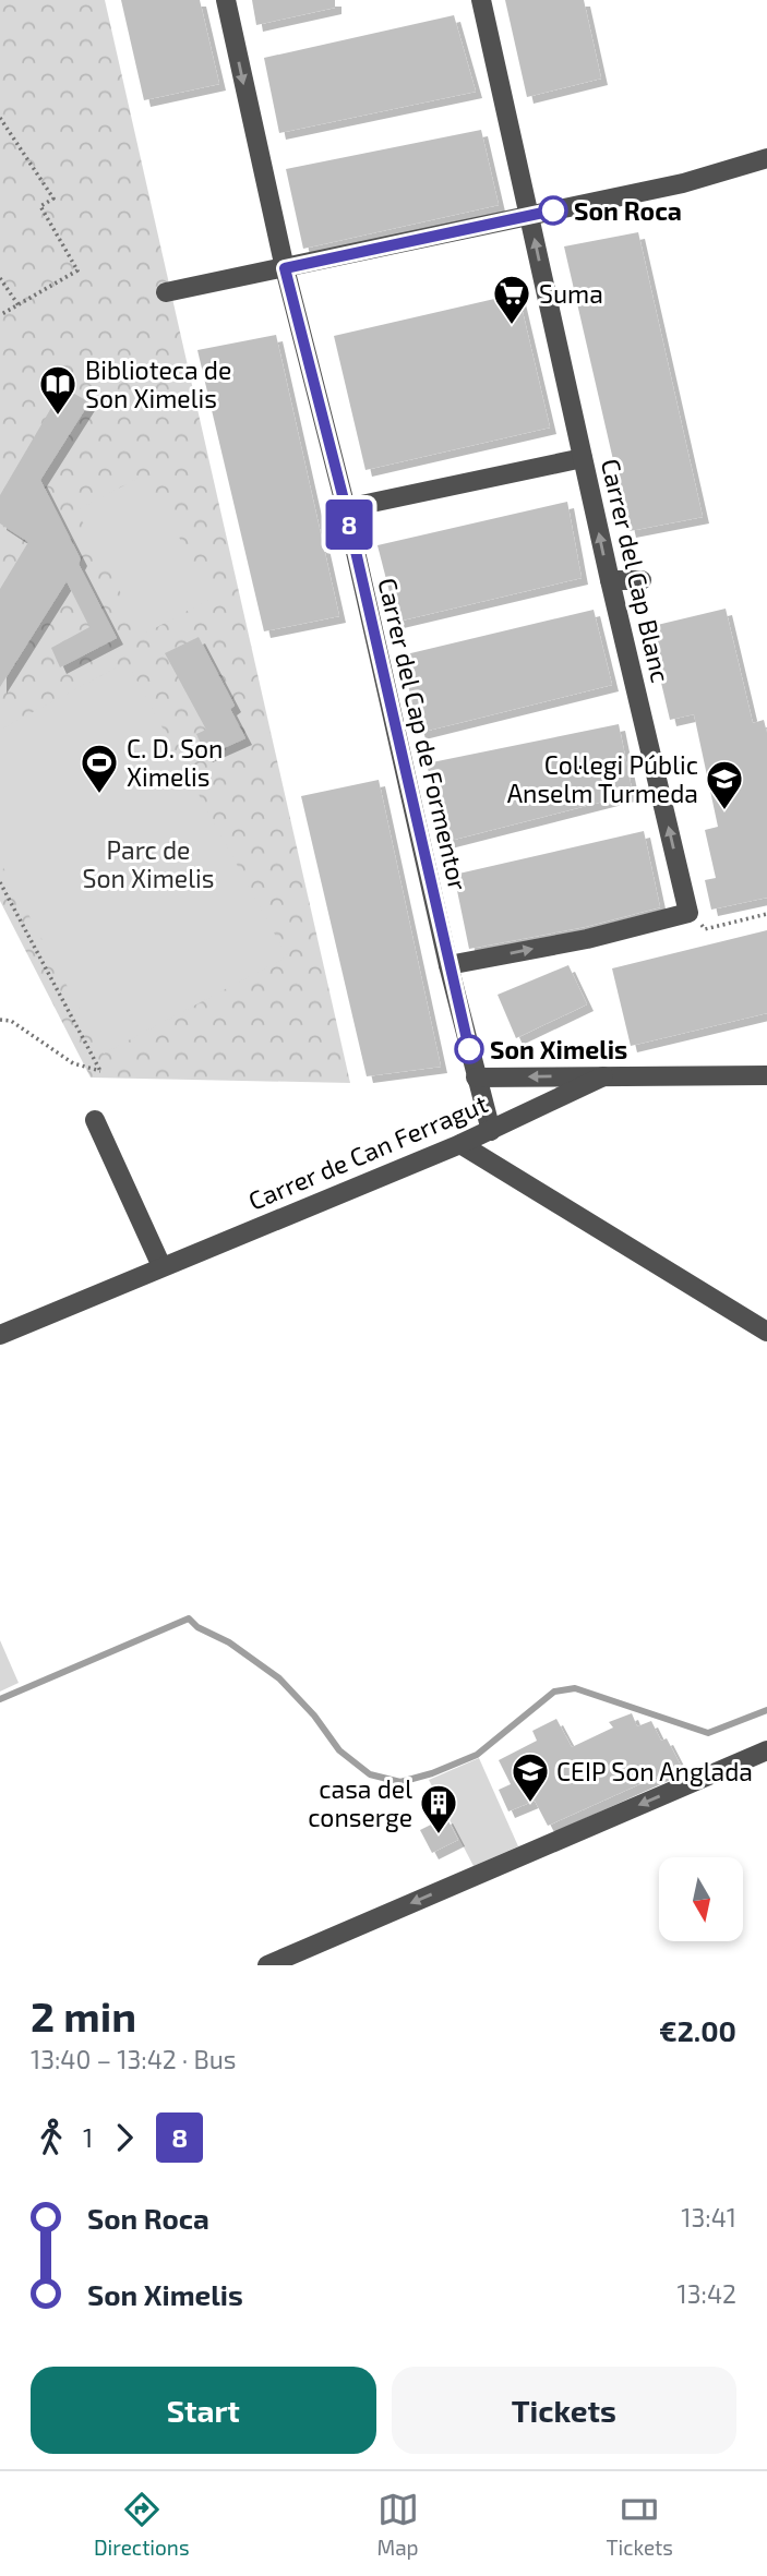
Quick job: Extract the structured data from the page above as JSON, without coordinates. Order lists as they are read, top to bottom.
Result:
{
  "streets": {
    "street": ["Carrer del Cap Blanc", "Carrer del Cap de Formentor", "Carrer de Can Ferragut"]
  },
  "crossings": [
    ["Carrer del Cap de Formentor", "Carrer de Can Ferragut"]
  ],
  "one_way": ["Carrer del Cap Blanc"],
  "parks": ["Parc de Son Ximelis"],
  "places": {
    "other": ["Son Roca", "Son Ximelis"],
    "supermarket": ["Suma"],
    "library": ["Biblioteca de Son Ximelis"],
    "sports": ["C. D. Son Ximelis"],
    "school or university": ["Col·legi Públic Anselm Turmeda", "CEIP Son Anglada"],
    "building": ["casa del conserge"]
  },
  "lines": ["bus line 8"],
  "north": "bottom",
  "page": {
    "on_map": "8",
    "heading": ["2 min", "13:40 – 13:42 · Bus", "€2.00"],
    "legs": ["1", "8"],
    "list": [
      {
        "name": "Son Roca",
        "value": "13:41"
      },
      {
        "name": "Son Ximelis",
        "value": "13:42"
      }
    ],
    "buttons": ["Start", "Tickets"],
    "tabs": ["Directions", "Map", "Tickets"]
  }
}
